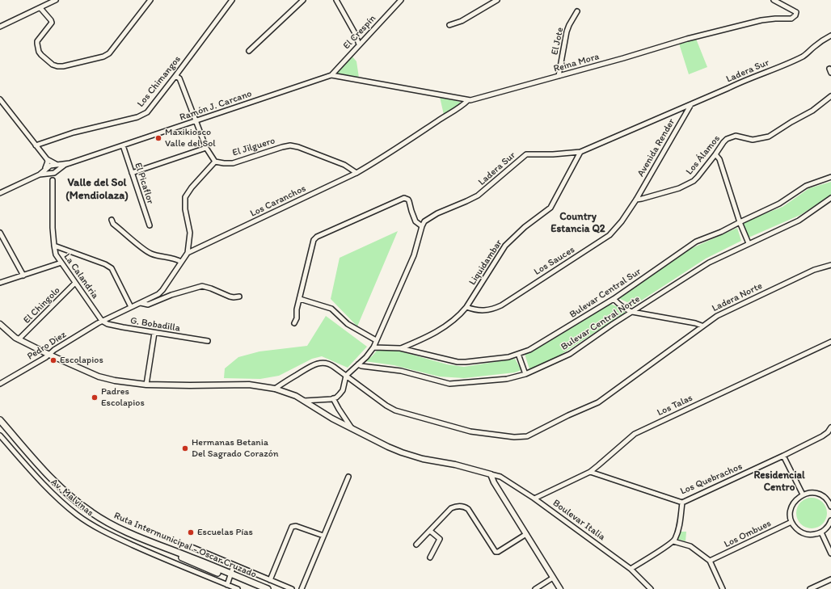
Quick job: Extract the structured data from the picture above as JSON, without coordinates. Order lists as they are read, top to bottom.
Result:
{
  "streets": {
    "main road": ["Ruta Intermunicipal - Oscar Cruzado"],
    "street": [
      "El Crespín",
      "El Jote",
      "Reina Mora",
      "Ladera Sur",
      "Los Chimangos",
      "Ramón J. Carcano",
      "El Jilguero",
      "Avenida Render",
      "Los Álamos",
      "El Picaflor",
      "Los Caranchos",
      "Los Sauces",
      "Liquidambar",
      "La Calandria",
      "Bulevar Central Sur",
      "Ladera Norte",
      "El Chingolo",
      "Bulevar Central Norte",
      "G. Bobadilla",
      "Pedro Diez",
      "Los Talas",
      "Los Quebrachos",
      "Av. Malvinas",
      "Boulevar Italia",
      "Los Ombues"
    ]
  },
  "crossings": [
    ["El Crespín", "Reina Mora"],
    ["El Crespín", "Ramón J. Carcano"],
    ["El Jote", "Reina Mora"],
    ["Reina Mora", "Ramón J. Carcano"],
    ["Reina Mora", "Los Caranchos"],
    ["Ladera Sur", "Avenida Render"],
    ["Ladera Sur", "Liquidambar"],
    ["Ramón J. Carcano", "El Picaflor"],
    ["Ramón J. Carcano", "La Calandria"],
    ["El Jilguero", "Los Caranchos"],
    ["Avenida Render", "Los Álamos"],
    ["Avenida Render", "Los Sauces"],
    ["Los Álamos", "Los Sauces"],
    ["Los Caranchos", "La Calandria"],
    ["Los Caranchos", "G. Bobadilla"],
    ["Los Caranchos", "Pedro Diez"],
    ["Los Sauces", "Liquidambar"],
    ["Liquidambar", "Bulevar Central Sur"],
    ["La Calandria", "El Chingolo"],
    ["La Calandria", "G. Bobadilla"],
    ["La Calandria", "Pedro Diez"],
    ["G. Bobadilla", "Pedro Diez"],
    ["Los Talas", "Los Quebrachos"],
    ["Los Talas", "Boulevar Italia"]
  ],
  "districts": ["Valle del Sol (Mendiolaza)", "Country Estancia Q2", "Residencial Centro"],
  "places": [
    "Maxikiosco Valle del Sol",
    "Escolapios",
    "Padres Escolapios",
    "Hermanas Betania Del Sagrado Corazón",
    "Escuelas Pías"
  ]
}
